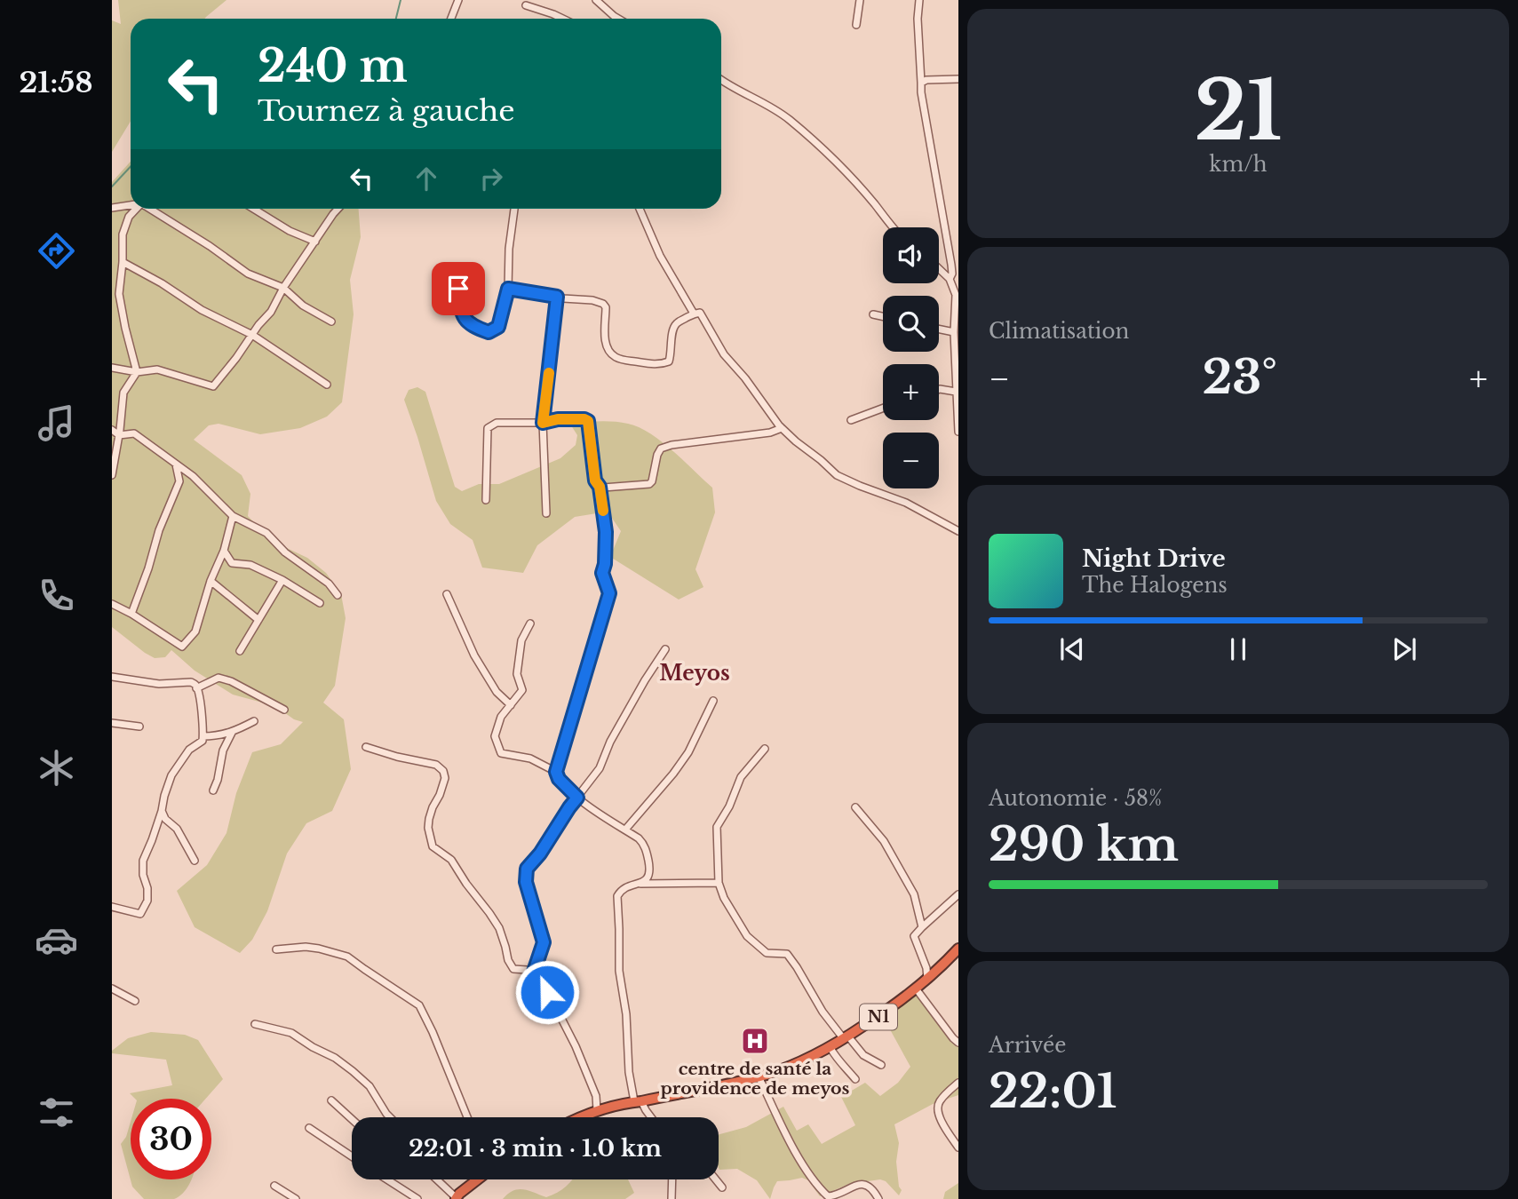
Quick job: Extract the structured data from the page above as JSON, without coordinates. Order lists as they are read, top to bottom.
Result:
{
  "streets": {
    "highway": ["N1"]
  },
  "districts": ["Meyos"],
  "places": {
    "hospital": ["centre de santé la providence de meyos"]
  },
  "page": {
    "tabs": "21:58",
    "tile": [
      ["21", "km/h"],
      "Climatisation",
      ["Autonomie · 58%", "290 km"],
      ["Arrivée", "22:01"]
    ],
    "turn": ["240 m", "Tournez à gauche"],
    "map_buttons": ["+", "−"],
    "heat": ["−", "23°", "+"],
    "song": ["Night Drive", "The Halogens"],
    "limit": "30",
    "trip": "22:01 · 3 min · 1.0 km"
  }
}
